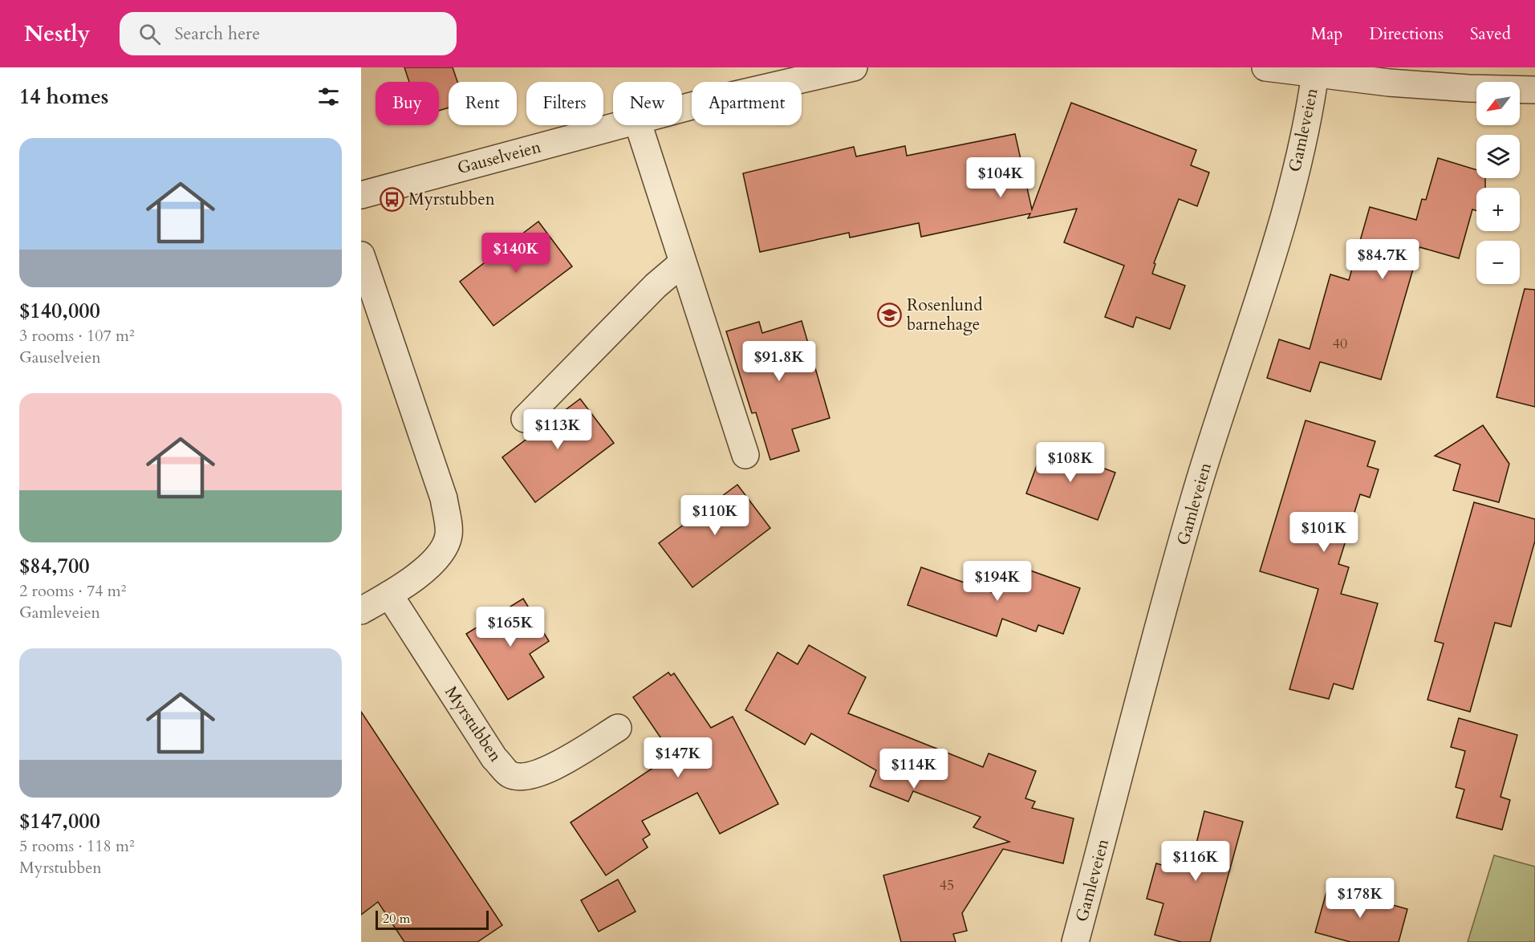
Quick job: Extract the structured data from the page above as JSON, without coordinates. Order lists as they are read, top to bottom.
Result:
{
  "streets": {
    "street": ["Gamleveien", "Gauselveien", "Myrstubben"]
  },
  "places": {
    "bus stop": ["Myrstubben"],
    "school or university": ["Rosenlund barnehage"]
  },
  "house_numbers": ["40", "45"],
  "scale_bar": "20 m",
  "north": "bottom left",
  "page": {
    "header": "Nestly",
    "search": "Search here",
    "nav": ["Map", "Directions", "Saved"],
    "heading": "14 homes",
    "map_buttons": ["+", "−"],
    "chip": [
      "Buy",
      "Rent",
      "Filters",
      "New",
      "Apartment"
    ],
    "list": [
      {
        "name": "$140,000",
        "note": "3 rooms · 107 m² · Gauselveien"
      },
      {
        "name": "$84,700",
        "note": "2 rooms · 74 m² · Gamleveien"
      },
      {
        "name": "$147,000",
        "note": "5 rooms · 118 m² · Myrstubben"
      }
    ],
    "price": [
      "$104K",
      "$140K",
      "$84.7K",
      "$91.8K",
      "$113K",
      "$108K",
      "$110K",
      "$101K",
      "$194K",
      "$165K",
      "$147K",
      "$114K",
      "$116K",
      "$178K"
    ],
    "scale": "20 m"
  }
}
